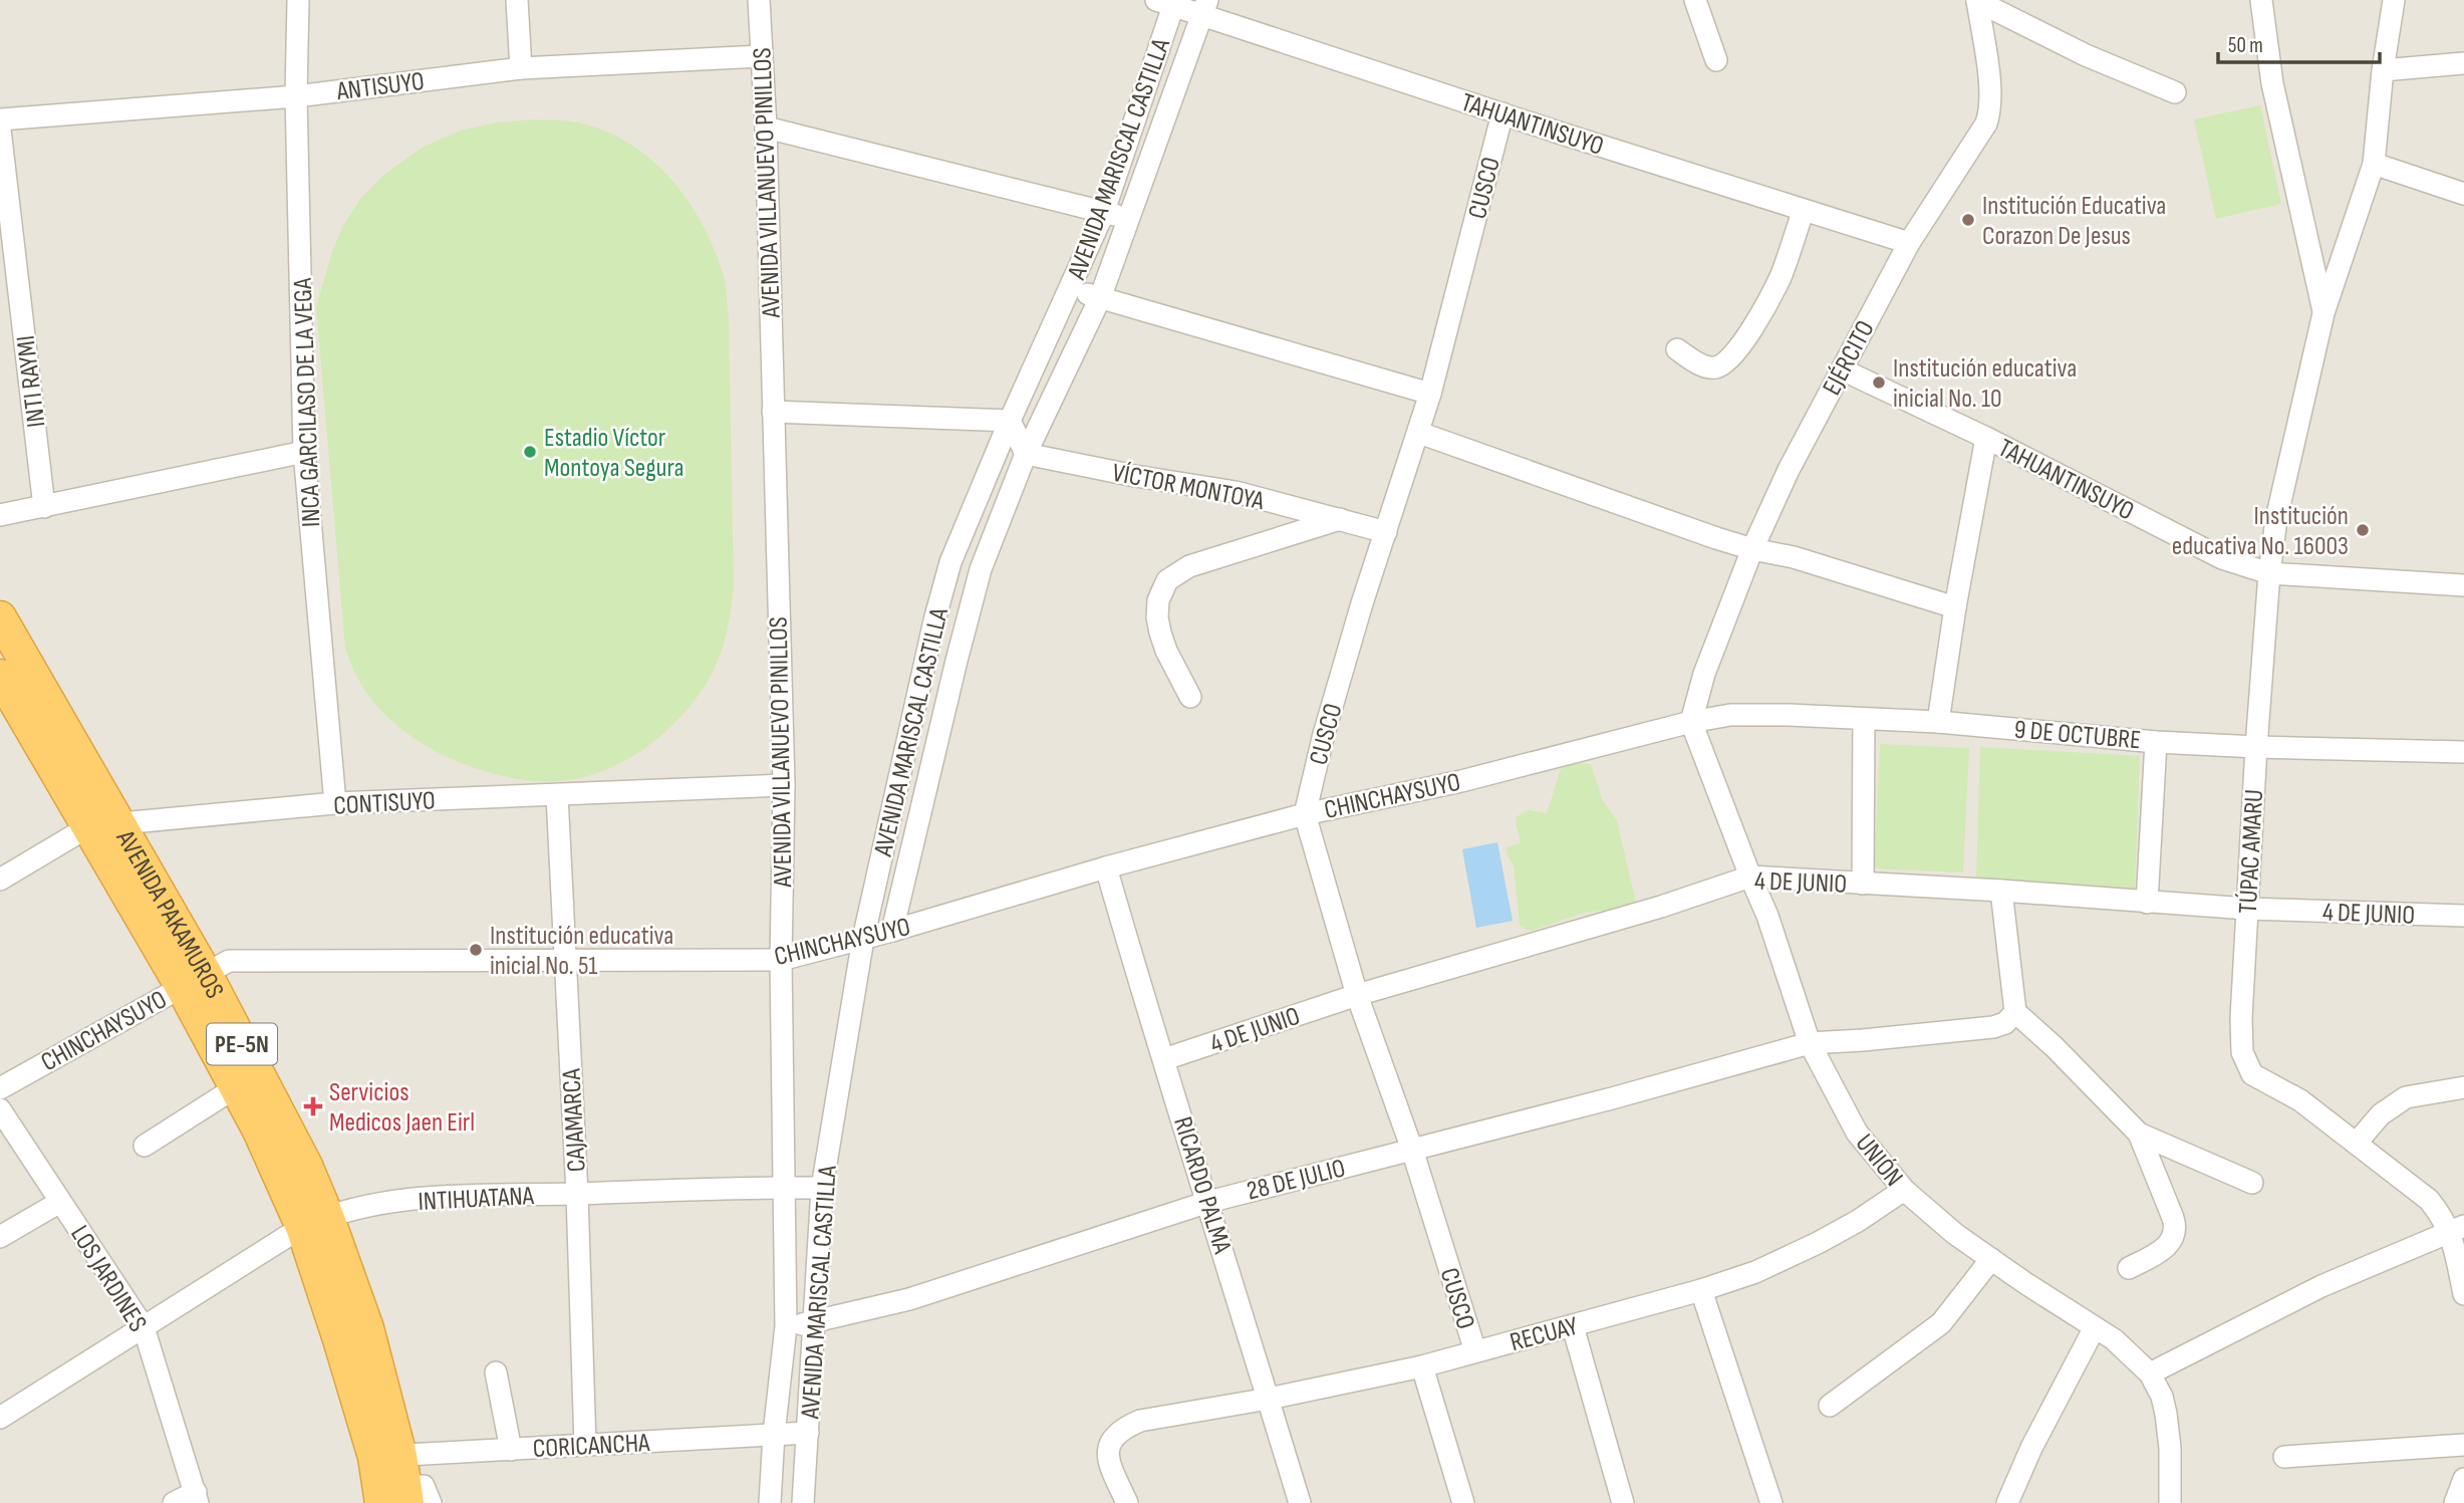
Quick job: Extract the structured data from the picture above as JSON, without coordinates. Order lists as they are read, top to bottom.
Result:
{
  "streets": {
    "highway": ["AVENIDA PAKAMUROS", "PE-5N"],
    "street": [
      "ANTISUYO",
      "TAHUANTINSUYO",
      "AVENIDA MARISCAL CASTILLA",
      "AVENIDA VILLANUEVO PINILLOS",
      "CUSCO",
      "EJÉRCITO",
      "INTI RAYMI",
      "INCA GARCILASO DE LA VEGA",
      "VÍCTOR MONTOYA",
      "9 DE OCTUBRE",
      "CHINCHAYSUYO",
      "CONTISUYO",
      "TÚPAC AMARU",
      "4 DE JUNIO",
      "CAJAMARCA",
      "UNIÓN",
      "28 DE JULIO",
      "RICARDO PALMA",
      "INTIHUATANA",
      "LOS JARDINES",
      "RECUAY",
      "CORICANCHA"
    ]
  },
  "crossings": [
    ["ANTISUYO", "AVENIDA VILLANUEVO PINILLOS"],
    ["ANTISUYO", "INCA GARCILASO DE LA VEGA"],
    ["TAHUANTINSUYO", "AVENIDA MARISCAL CASTILLA"],
    ["TAHUANTINSUYO", "CUSCO"],
    ["TAHUANTINSUYO", "EJÉRCITO"],
    ["TAHUANTINSUYO", "TÚPAC AMARU"],
    ["AVENIDA MARISCAL CASTILLA", "VÍCTOR MONTOYA"],
    ["AVENIDA MARISCAL CASTILLA", "CHINCHAYSUYO"],
    ["AVENIDA MARISCAL CASTILLA", "28 DE JULIO"],
    ["AVENIDA MARISCAL CASTILLA", "INTIHUATANA"],
    ["AVENIDA MARISCAL CASTILLA", "CORICANCHA"],
    ["AVENIDA VILLANUEVO PINILLOS", "CHINCHAYSUYO"],
    ["AVENIDA VILLANUEVO PINILLOS", "CONTISUYO"],
    ["AVENIDA VILLANUEVO PINILLOS", "28 DE JULIO"],
    ["AVENIDA VILLANUEVO PINILLOS", "INTIHUATANA"],
    ["AVENIDA VILLANUEVO PINILLOS", "CORICANCHA"],
    ["CUSCO", "VÍCTOR MONTOYA"],
    ["CUSCO", "CHINCHAYSUYO"],
    ["CUSCO", "4 DE JUNIO"],
    ["CUSCO", "28 DE JULIO"],
    ["CUSCO", "RECUAY"],
    ["EJÉRCITO", "9 DE OCTUBRE"],
    ["EJÉRCITO", "CHINCHAYSUYO"],
    ["EJÉRCITO", "UNIÓN"],
    ["INCA GARCILASO DE LA VEGA", "CONTISUYO"],
    ["9 DE OCTUBRE", "CHINCHAYSUYO"],
    ["9 DE OCTUBRE", "TÚPAC AMARU"],
    ["9 DE OCTUBRE", "UNIÓN"],
    ["CHINCHAYSUYO", "AVENIDA PAKAMUROS"],
    ["CHINCHAYSUYO", "CAJAMARCA"],
    ["CHINCHAYSUYO", "UNIÓN"],
    ["CHINCHAYSUYO", "RICARDO PALMA"],
    ["CONTISUYO", "AVENIDA PAKAMUROS"],
    ["CONTISUYO", "CAJAMARCA"],
    ["TÚPAC AMARU", "4 DE JUNIO"],
    ["4 DE JUNIO", "UNIÓN"],
    ["4 DE JUNIO", "RICARDO PALMA"],
    ["AVENIDA PAKAMUROS", "INTIHUATANA"],
    ["AVENIDA PAKAMUROS", "CORICANCHA"],
    ["CAJAMARCA", "INTIHUATANA"],
    ["CAJAMARCA", "CORICANCHA"],
    ["UNIÓN", "28 DE JULIO"],
    ["UNIÓN", "RECUAY"],
    ["28 DE JULIO", "RICARDO PALMA"],
    ["RICARDO PALMA", "RECUAY"],
    ["INTIHUATANA", "LOS JARDINES"]
  ],
  "places": {
    "other": [
      "Institución Educativa Corazon De Jesus",
      "Institución educativa inicial No. 10",
      "Estadio Víctor Montoya Segura",
      "Institución educativa No. 16003",
      "Institución educativa inicial No. 51"
    ],
    "health": ["Servicios Medicos Jaen Eirl"]
  },
  "scale_bar": "50 m"
}
